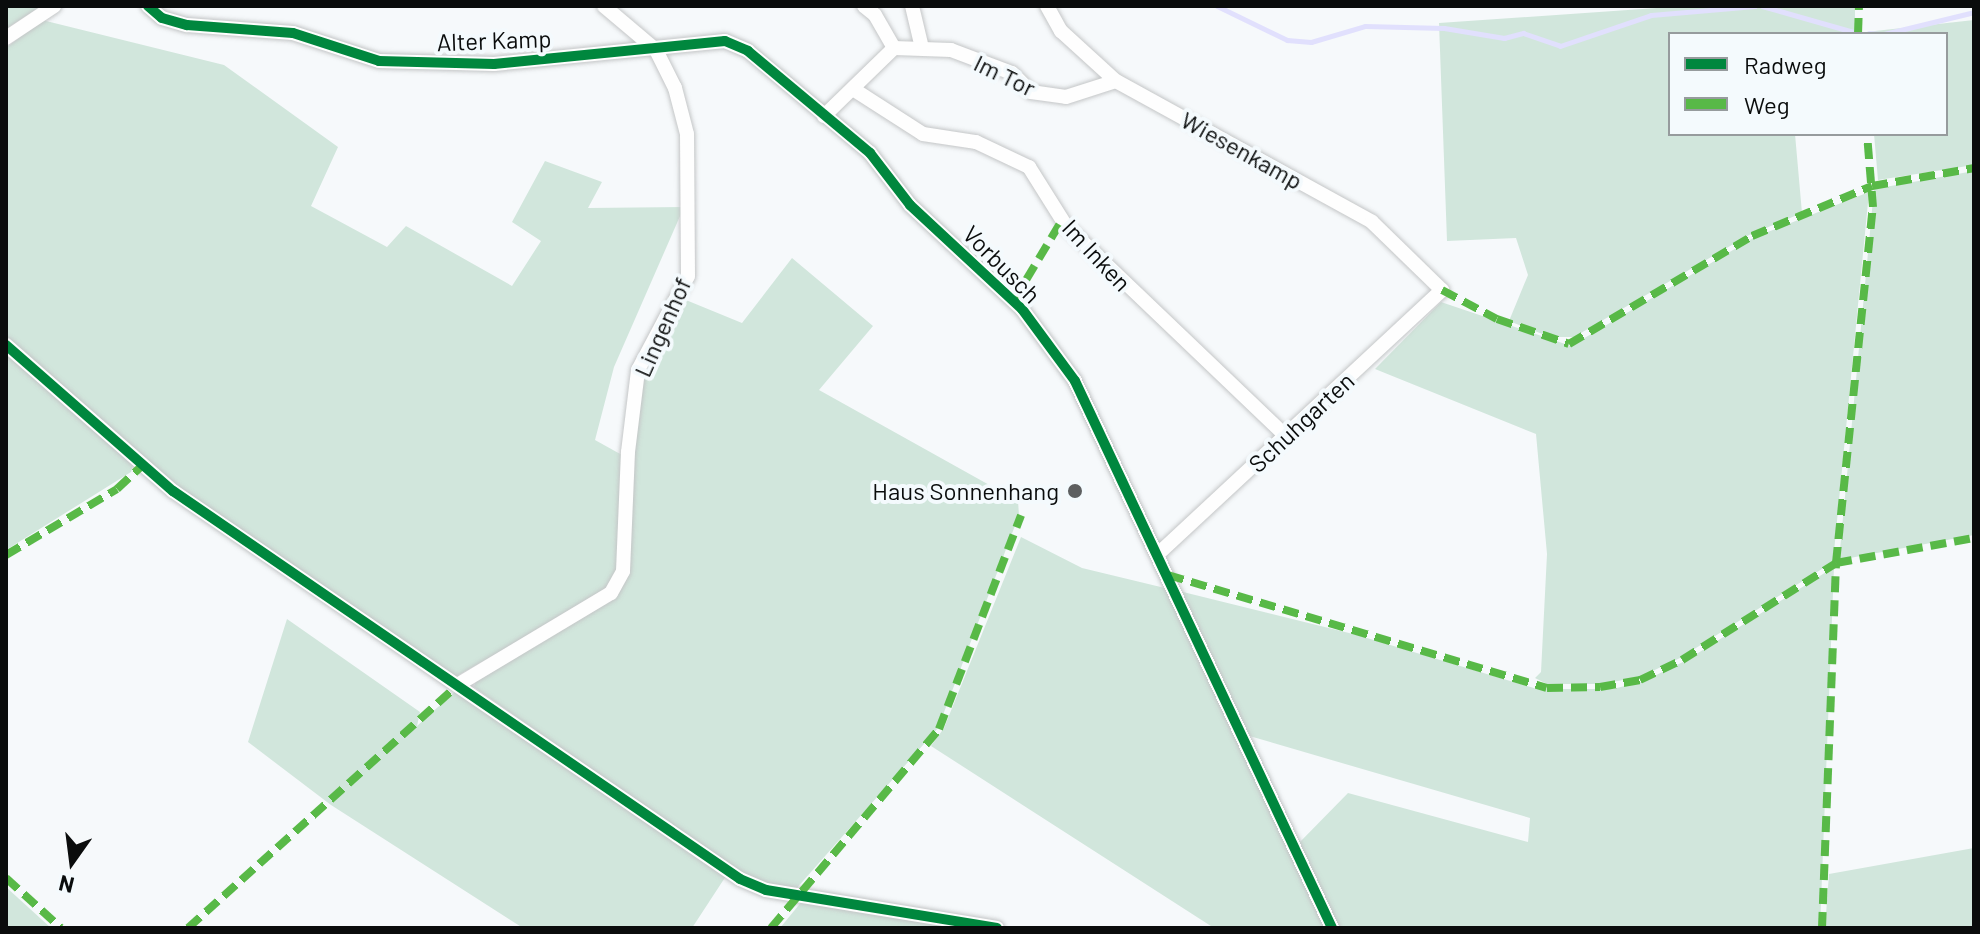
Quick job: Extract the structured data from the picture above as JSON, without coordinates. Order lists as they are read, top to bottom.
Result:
{
  "streets": {
    "street": [
      "Alter Kamp",
      "Im Tor",
      "Wiesenkamp",
      "Im Inken",
      "Vorbusch",
      "Lingenhof",
      "Schuhgarten"
    ]
  },
  "crossings": [
    ["Alter Kamp", "Vorbusch"],
    ["Alter Kamp", "Lingenhof"],
    ["Im Tor", "Wiesenkamp"],
    ["Wiesenkamp", "Schuhgarten"],
    ["Im Inken", "Schuhgarten"],
    ["Vorbusch", "Schuhgarten"]
  ],
  "places": ["Haus Sonnenhang"],
  "legend": ["Radweg", "Weg"],
  "north": "bottom"
}
